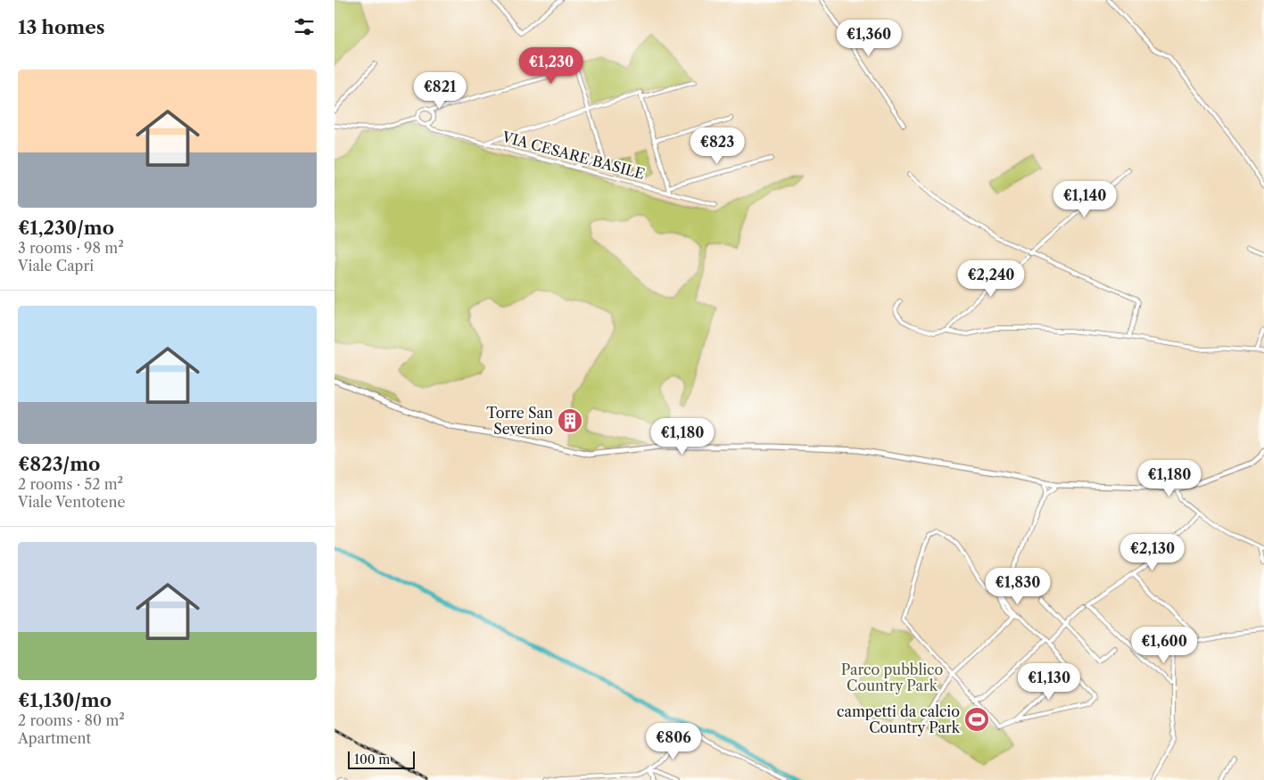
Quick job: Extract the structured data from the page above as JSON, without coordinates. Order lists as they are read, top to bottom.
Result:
{
  "streets": {
    "street": ["VIA CESARE BASILE"]
  },
  "parks": ["Parco pubblico Country Park"],
  "places": {
    "building": ["Torre San Severino"],
    "sports": ["campetti da calcio Country Park"]
  },
  "scale_bar": "100 m",
  "page": {
    "heading": "13 homes",
    "price": [
      "€1,360",
      "€1,230",
      "€821",
      "€823",
      "€1,140",
      "€2,240",
      "€1,180",
      "€1,180",
      "€2,130",
      "€1,830",
      "€1,600",
      "€1,130",
      "€806"
    ],
    "list": [
      {
        "name": "€1,230/mo",
        "note": "3 rooms · 98 m² · Viale Capri"
      },
      {
        "name": "€823/mo",
        "note": "2 rooms · 52 m² · Viale Ventotene"
      },
      {
        "name": "€1,130/mo",
        "note": "2 rooms · 80 m² · Apartment"
      }
    ],
    "scale": "100 m"
  }
}
